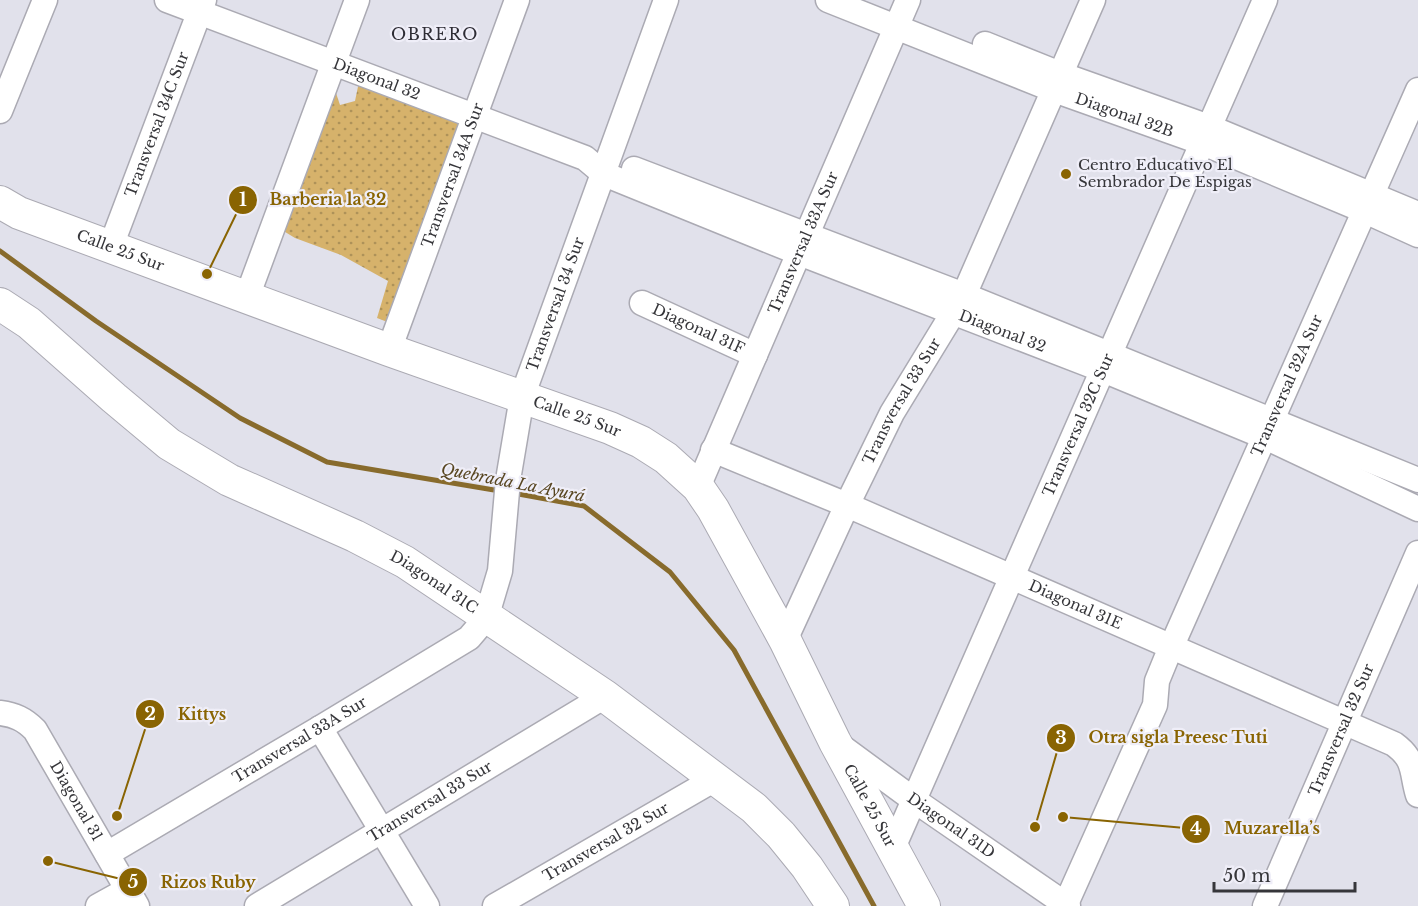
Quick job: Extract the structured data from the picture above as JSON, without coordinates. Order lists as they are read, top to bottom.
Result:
{
  "streets": {
    "main road": ["Calle 25 Sur", "Diagonal 31C"],
    "street": [
      "Diagonal 32",
      "Diagonal 32B",
      "Transversal 34C Sur",
      "Transversal 34A Sur",
      "Transversal 33A Sur",
      "Transversal 34 Sur",
      "Diagonal 31F",
      "Transversal 32A Sur",
      "Transversal 33 Sur",
      "Transversal 32C Sur",
      "Diagonal 31E",
      "Transversal 32 Sur",
      "Diagonal 31",
      "Diagonal 31D"
    ]
  },
  "crossings": [
    ["Diagonal 32", "Transversal 34C Sur"],
    ["Diagonal 32", "Transversal 34A Sur"],
    ["Diagonal 32", "Transversal 33A Sur"],
    ["Diagonal 32", "Transversal 34 Sur"],
    ["Diagonal 32", "Transversal 32A Sur"],
    ["Diagonal 32", "Transversal 33 Sur"],
    ["Diagonal 32", "Transversal 32C Sur"],
    ["Diagonal 32B", "Transversal 33A Sur"],
    ["Diagonal 32B", "Transversal 32A Sur"],
    ["Diagonal 32B", "Transversal 33 Sur"],
    ["Diagonal 32B", "Transversal 32C Sur"],
    ["Transversal 34C Sur", "Calle 25 Sur"],
    ["Transversal 34A Sur", "Calle 25 Sur"],
    ["Transversal 33A Sur", "Calle 25 Sur"],
    ["Transversal 33A Sur", "Transversal 34 Sur"],
    ["Transversal 33A Sur", "Diagonal 31F"],
    ["Transversal 33A Sur", "Diagonal 31C"],
    ["Transversal 33A Sur", "Diagonal 31E"],
    ["Transversal 33A Sur", "Diagonal 31"],
    ["Calle 25 Sur", "Transversal 34 Sur"],
    ["Calle 25 Sur", "Transversal 33 Sur"],
    ["Calle 25 Sur", "Transversal 32C Sur"],
    ["Calle 25 Sur", "Diagonal 31E"],
    ["Calle 25 Sur", "Diagonal 31D"],
    ["Transversal 34 Sur", "Diagonal 31C"],
    ["Transversal 32A Sur", "Diagonal 31E"],
    ["Transversal 32A Sur", "Diagonal 31D"],
    ["Transversal 33 Sur", "Diagonal 31C"],
    ["Transversal 33 Sur", "Diagonal 31E"],
    ["Transversal 32C Sur", "Diagonal 31E"],
    ["Transversal 32C Sur", "Diagonal 31D"],
    ["Diagonal 31C", "Transversal 32 Sur"],
    ["Diagonal 31E", "Transversal 32 Sur"]
  ],
  "districts": ["OBRERO"],
  "water": ["Quebrada La Ayurá"],
  "places": [
    "Centro Educativo El Sembrador De Espigas",
    "Barberia la 32",
    "Kittys",
    "Muzarella’s",
    "Otra sigla Preesc Tuti",
    "Rizos Ruby"
  ],
  "scale_bar": "50 m"
}
